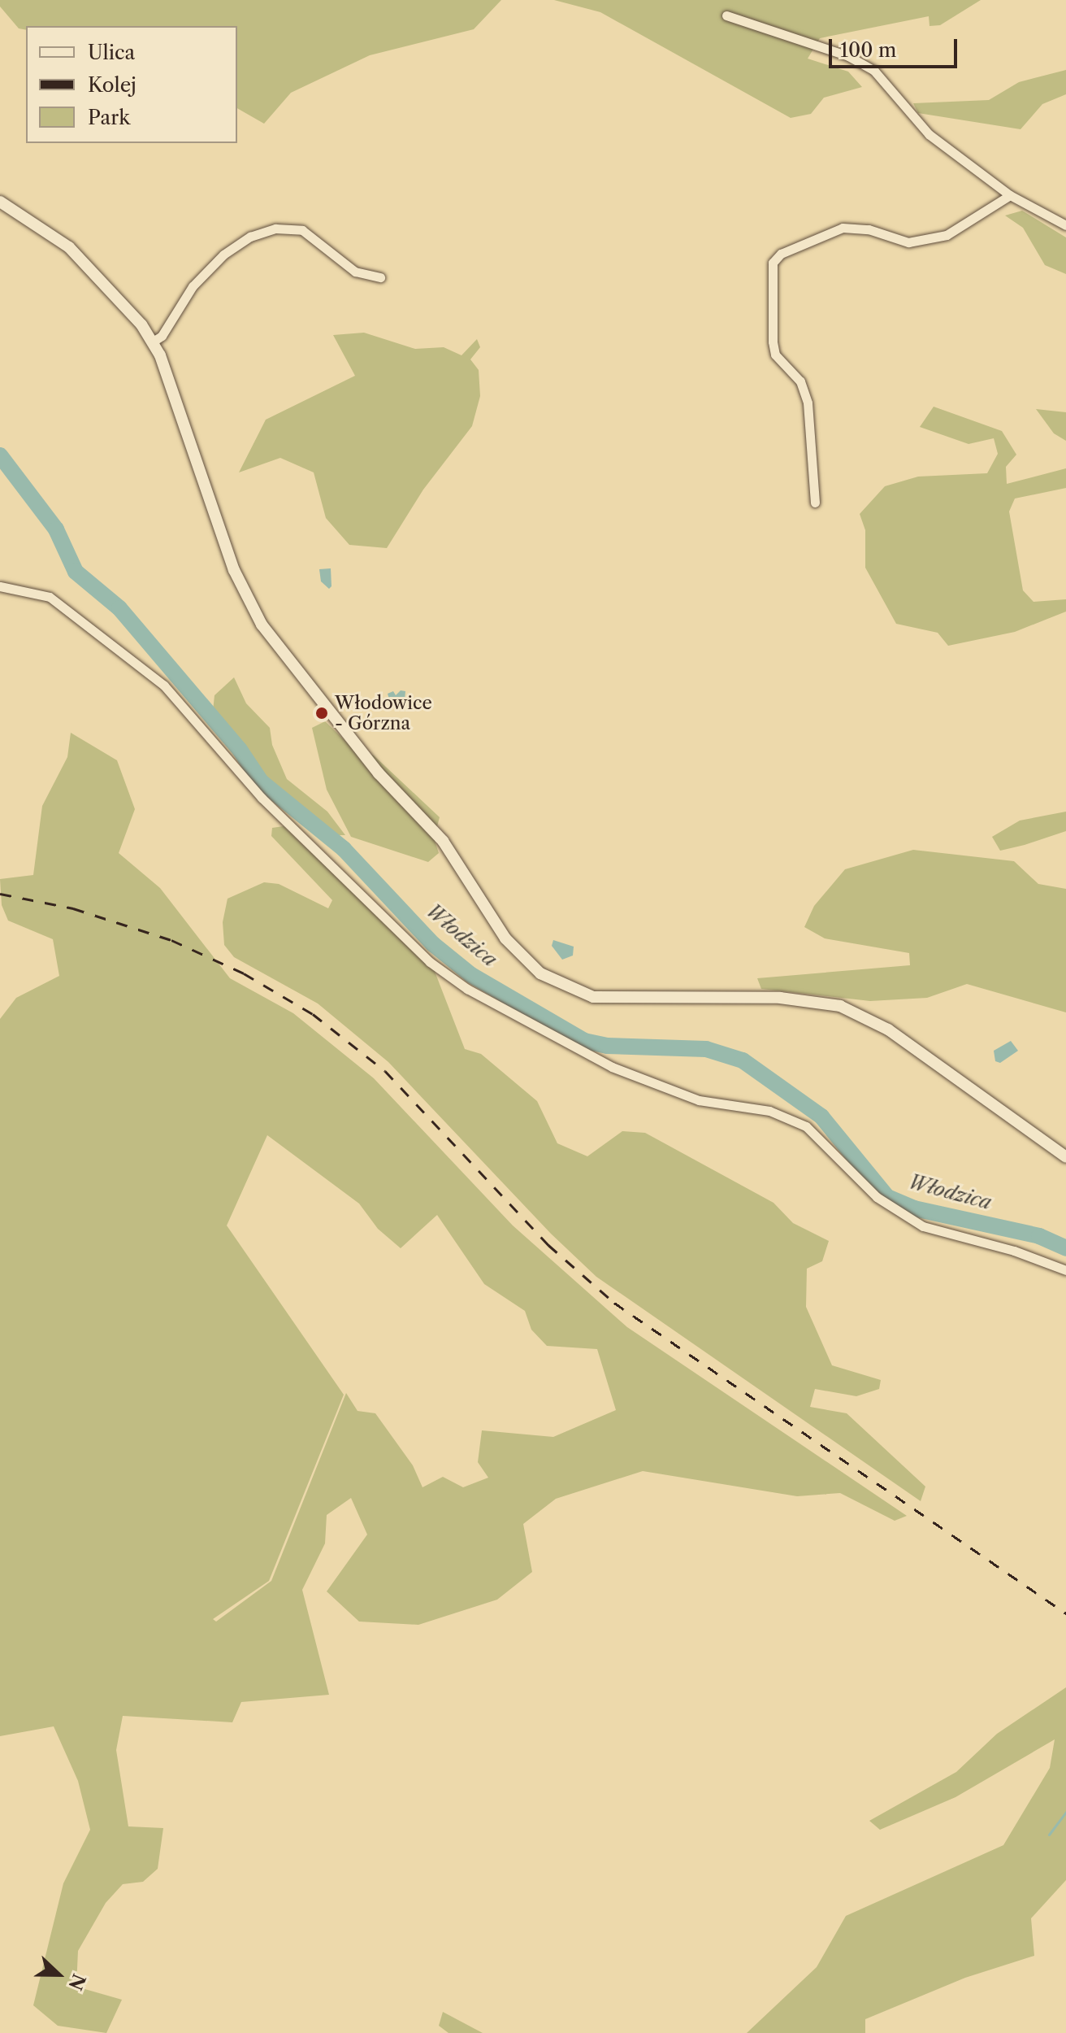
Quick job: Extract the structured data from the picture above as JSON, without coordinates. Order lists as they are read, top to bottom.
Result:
{
  "water": ["Włodzica"],
  "places": ["Włodowice - Górzna"],
  "legend": ["Ulica", "Kolej", "Park"],
  "scale_bar": "100 m",
  "north": "right"
}
